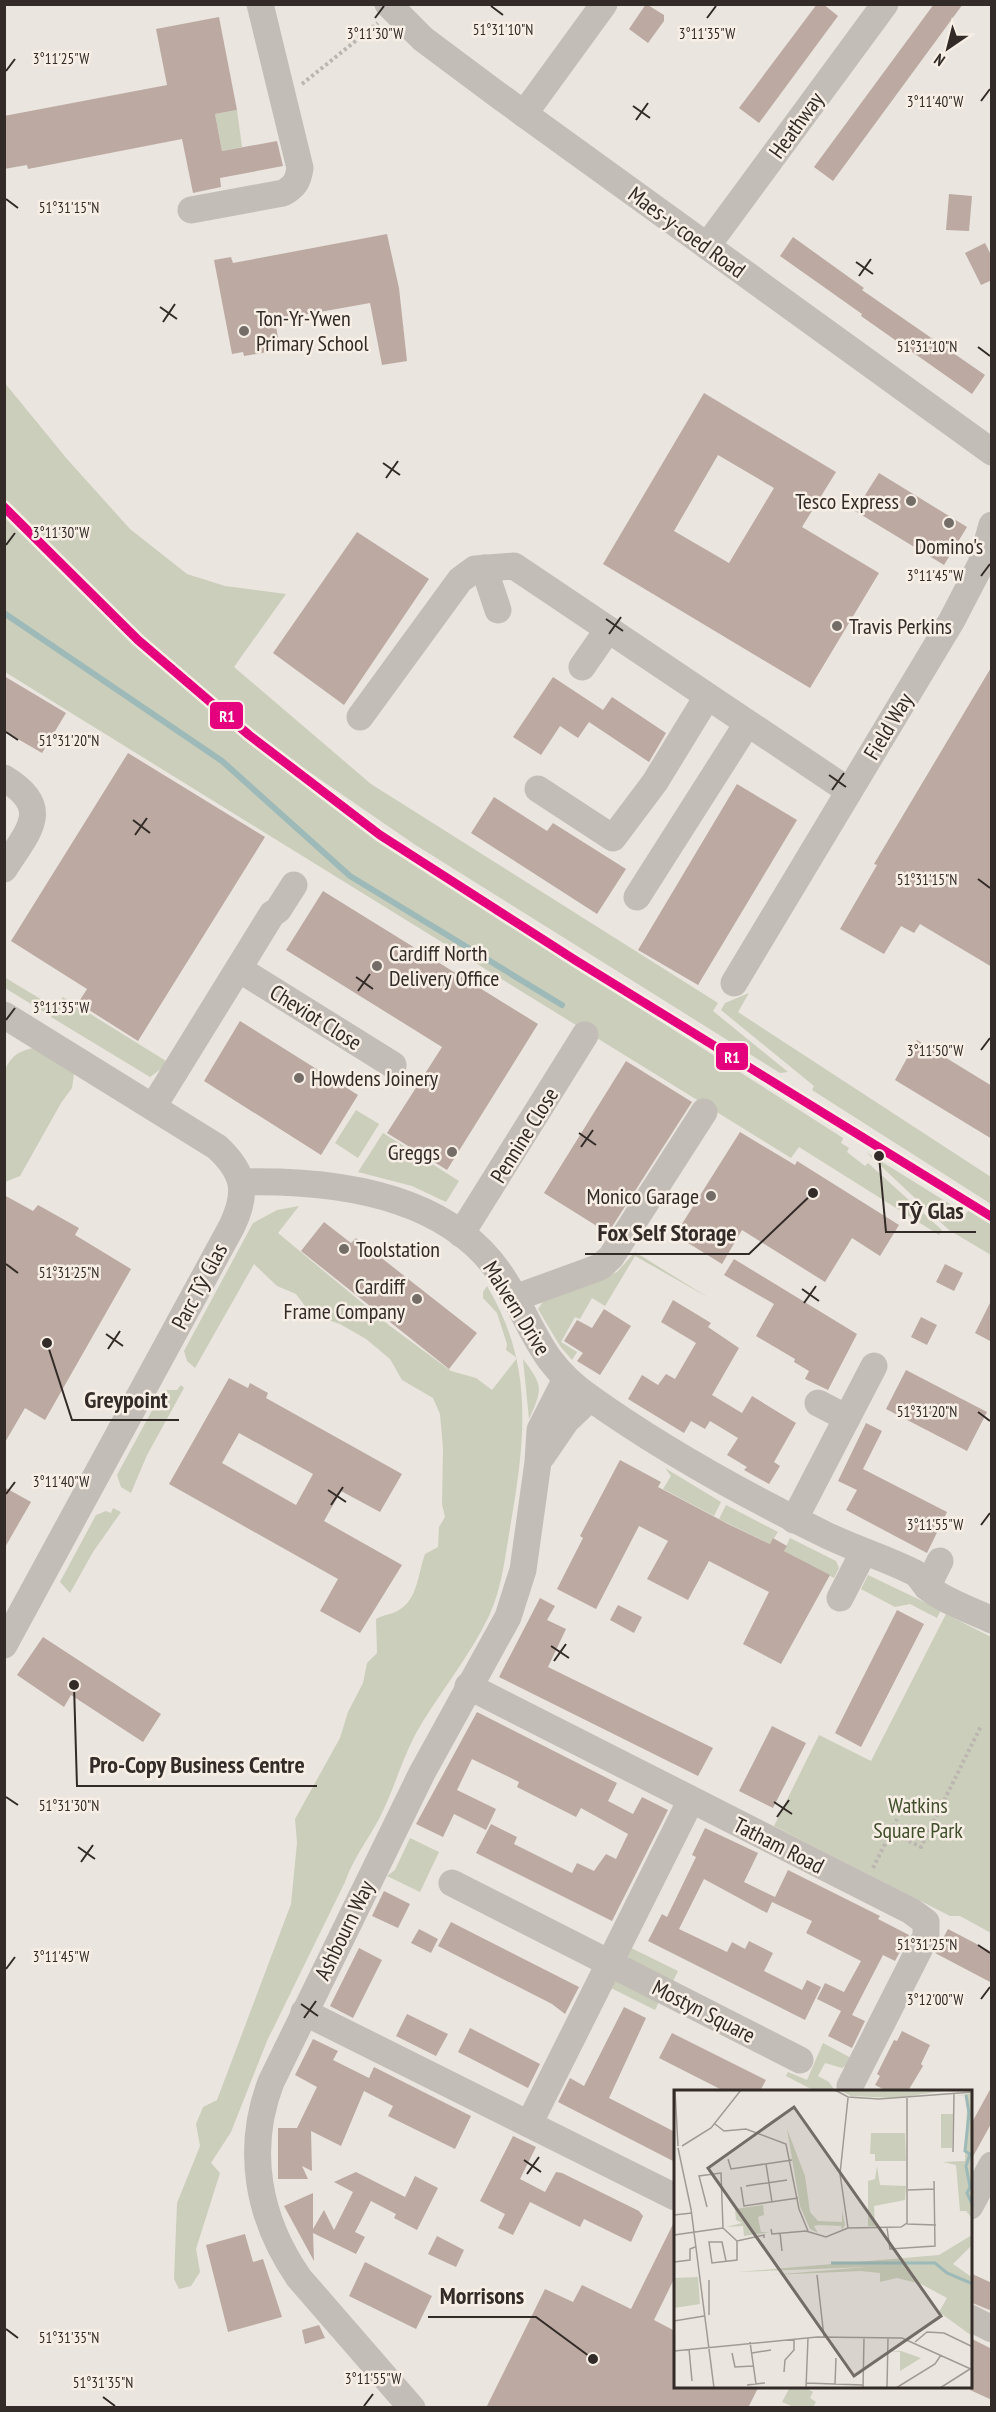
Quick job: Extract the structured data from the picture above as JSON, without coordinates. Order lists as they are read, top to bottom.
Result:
{
  "streets": {
    "street": [
      "Heathway",
      "Maes-y-coed Road",
      "Field Way",
      "Cheviot Close",
      "Pennine Close",
      "Parc Tŷ Glas",
      "Malvern Drive",
      "Tatham Road",
      "Ashbourn Way",
      "Mostyn Square"
    ]
  },
  "crossings": [
    ["Heathway", "Maes-y-coed Road"],
    ["Pennine Close", "Malvern Drive"],
    ["Parc Tŷ Glas", "Malvern Drive"],
    ["Malvern Drive", "Ashbourn Way"],
    ["Tatham Road", "Ashbourn Way"]
  ],
  "parks": ["Watkins Square Park"],
  "places": [
    "Ton-Yr-Ywen Primary School",
    "Tesco Express",
    "Domino's",
    "Travis Perkins",
    "Cardiff North Delivery Office",
    "Howdens Joinery",
    "Greggs",
    "Tŷ Glas",
    "Fox Self Storage",
    "Monico Garage",
    "Toolstation",
    "Cardiff Frame Company",
    "Greypoint",
    "Pro-Copy Business Centre",
    "Morrisons"
  ],
  "lines": ["transit line R1"],
  "north": "bottom left",
  "coordinates": [
    "51°31'10\"N",
    "3°11'30\"W",
    "3°11'35\"W",
    "3°11'25\"W",
    "3°11'40\"W",
    "51°31'15\"N",
    "3°11'45\"W",
    "51°31'20\"N",
    "3°11'50\"W",
    "51°31'25\"N",
    "3°11'55\"W",
    "51°31'30\"N",
    "3°12'00\"W",
    "51°31'35\"N"
  ]
}
